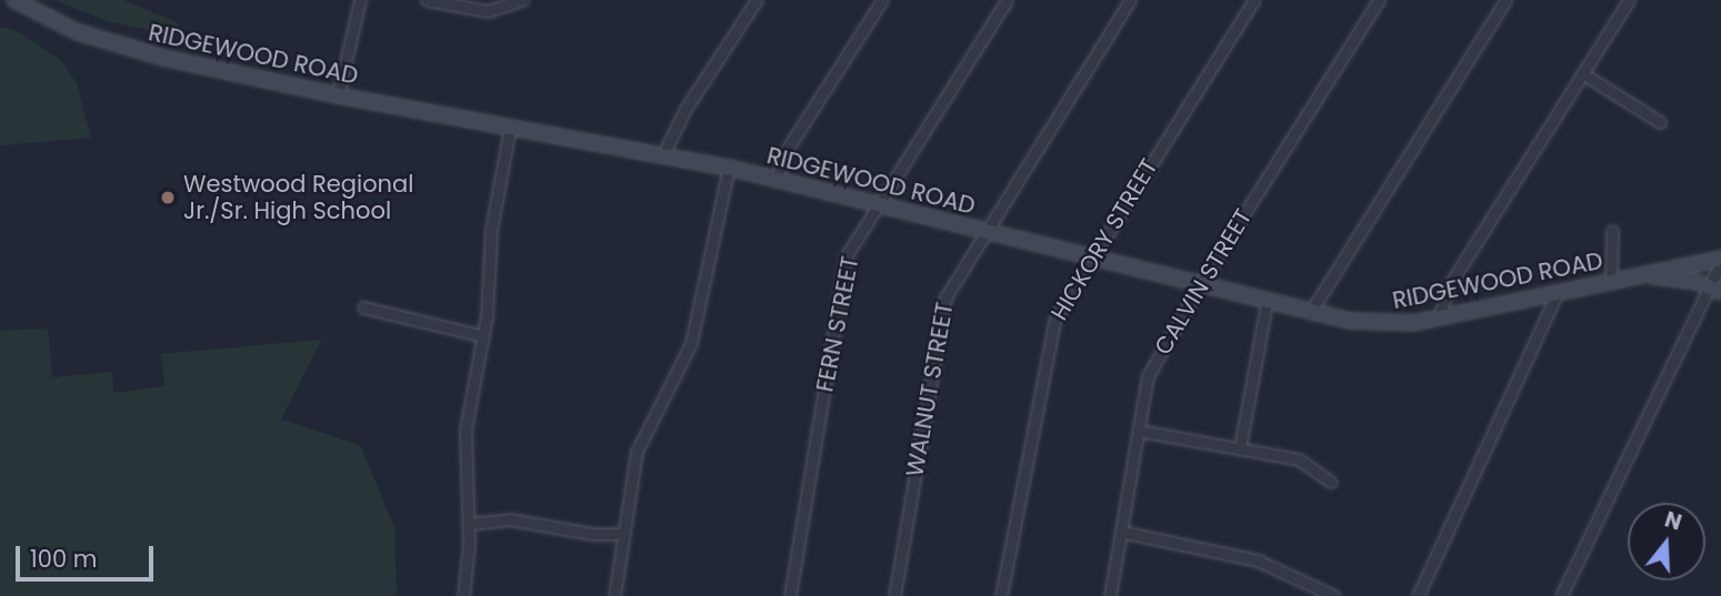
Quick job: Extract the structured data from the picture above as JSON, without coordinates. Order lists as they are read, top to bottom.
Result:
{
  "streets": {
    "main road": ["RIDGEWOOD ROAD"],
    "street": [
      "HICKORY STREET",
      "CALVIN STREET",
      "FERN STREET",
      "WALNUT STREET"
    ]
  },
  "crossings": [
    ["RIDGEWOOD ROAD", "HICKORY STREET"],
    ["RIDGEWOOD ROAD", "CALVIN STREET"],
    ["RIDGEWOOD ROAD", "FERN STREET"],
    ["RIDGEWOOD ROAD", "WALNUT STREET"]
  ],
  "places": ["Westwood Regional Jr./Sr. High School"],
  "scale_bar": "100 m",
  "north": "top"
}
